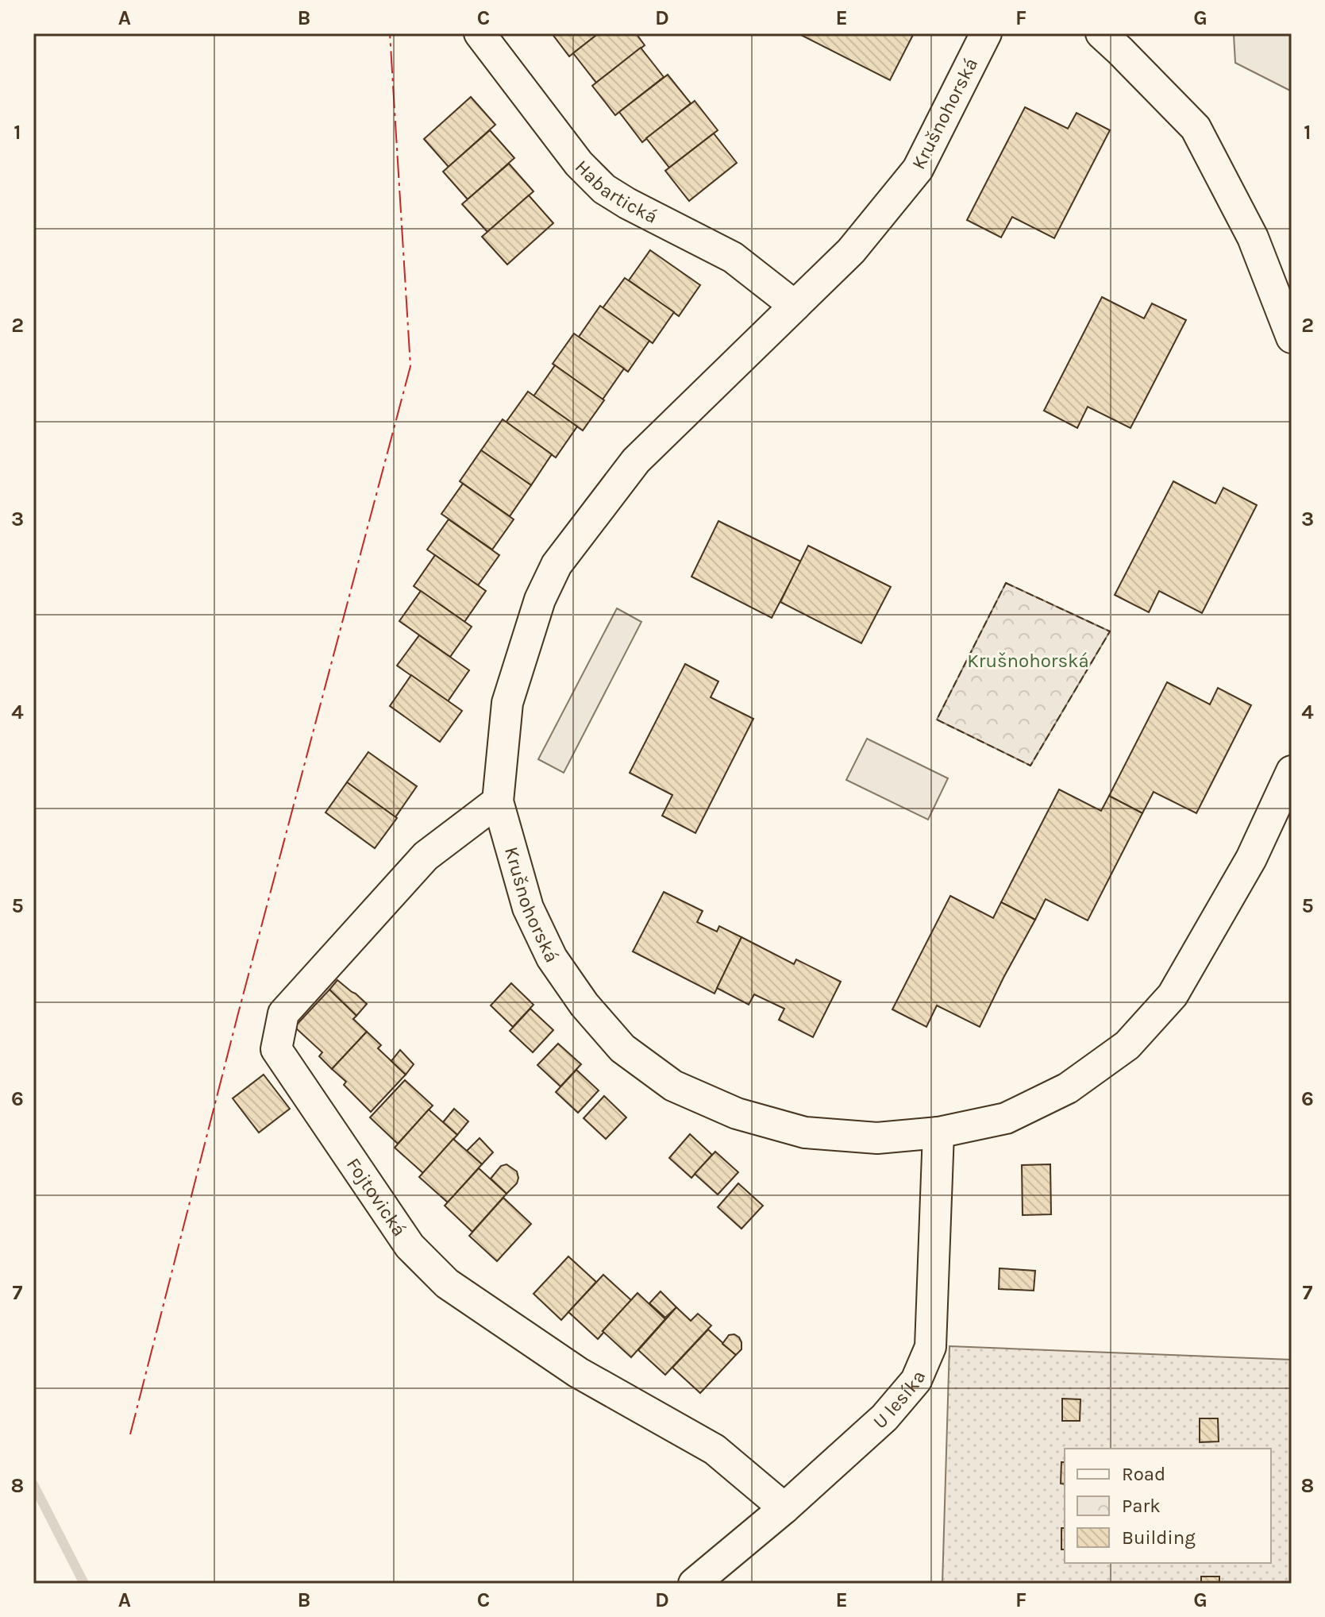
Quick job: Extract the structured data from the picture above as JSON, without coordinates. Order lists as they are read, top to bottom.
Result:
{
  "streets": {
    "street": [
      "Krušnohorská",
      "Habartická",
      "Fojtovická",
      "U lesíka"
    ]
  },
  "crossings": [
    ["Krušnohorská", "Habartická"],
    ["Krušnohorská", "Fojtovická"],
    ["Krušnohorská", "U lesíka"],
    ["Fojtovická", "U lesíka"]
  ],
  "parks": ["Krušnohorská"],
  "legend": ["Road", "Park", "Building"],
  "grid": {
    "columns": [
      "A",
      "B",
      "C",
      "D",
      "E",
      "F",
      "G"
    ],
    "rows": [
      "1",
      "2",
      "3",
      "4",
      "5",
      "6",
      "7",
      "8"
    ]
  }
}
